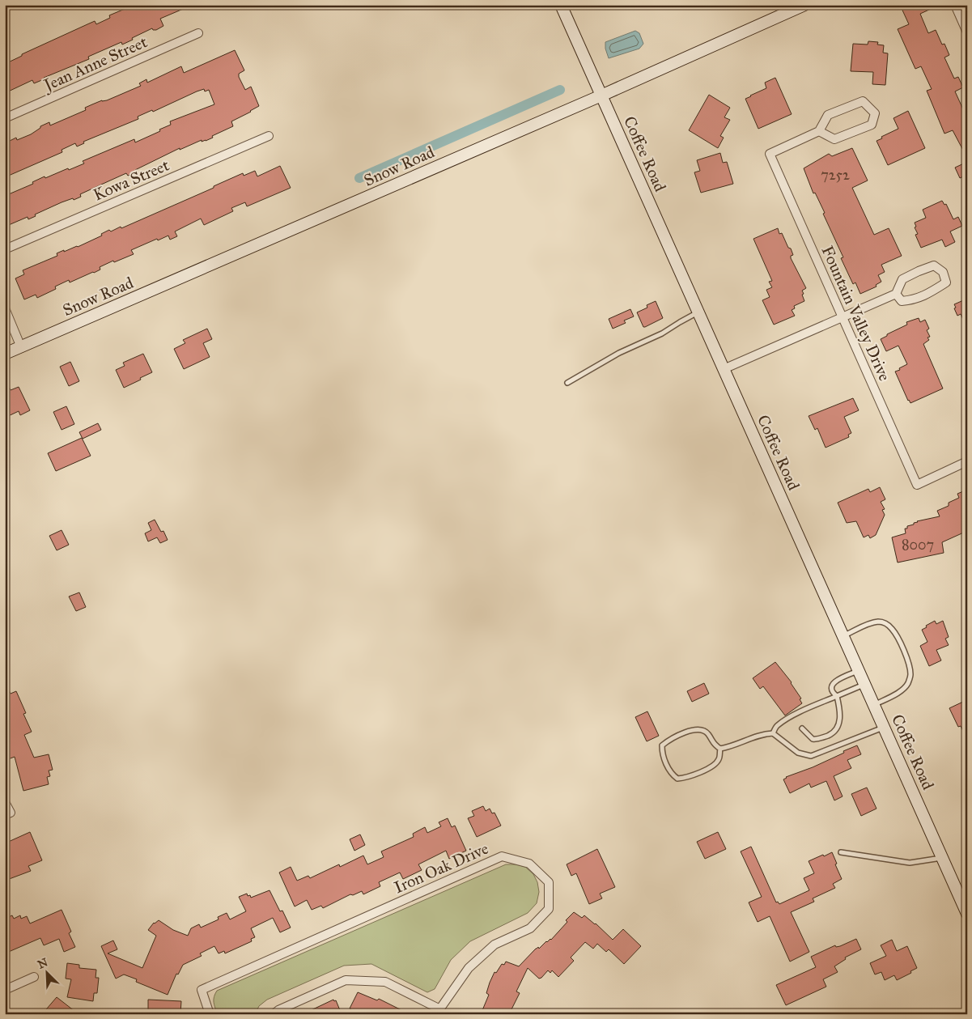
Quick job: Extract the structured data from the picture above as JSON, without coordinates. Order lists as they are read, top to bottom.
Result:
{
  "streets": {
    "main road": ["Coffee Road", "Snow Road"],
    "street": [
      "Jean Anne Street",
      "Kowa Street",
      "Fountain Valley Drive",
      "Iron Oak Drive"
    ]
  },
  "crossings": [
    ["Coffee Road", "Snow Road"]
  ],
  "house_numbers": ["7252", "8007"],
  "north": "top left"
}
